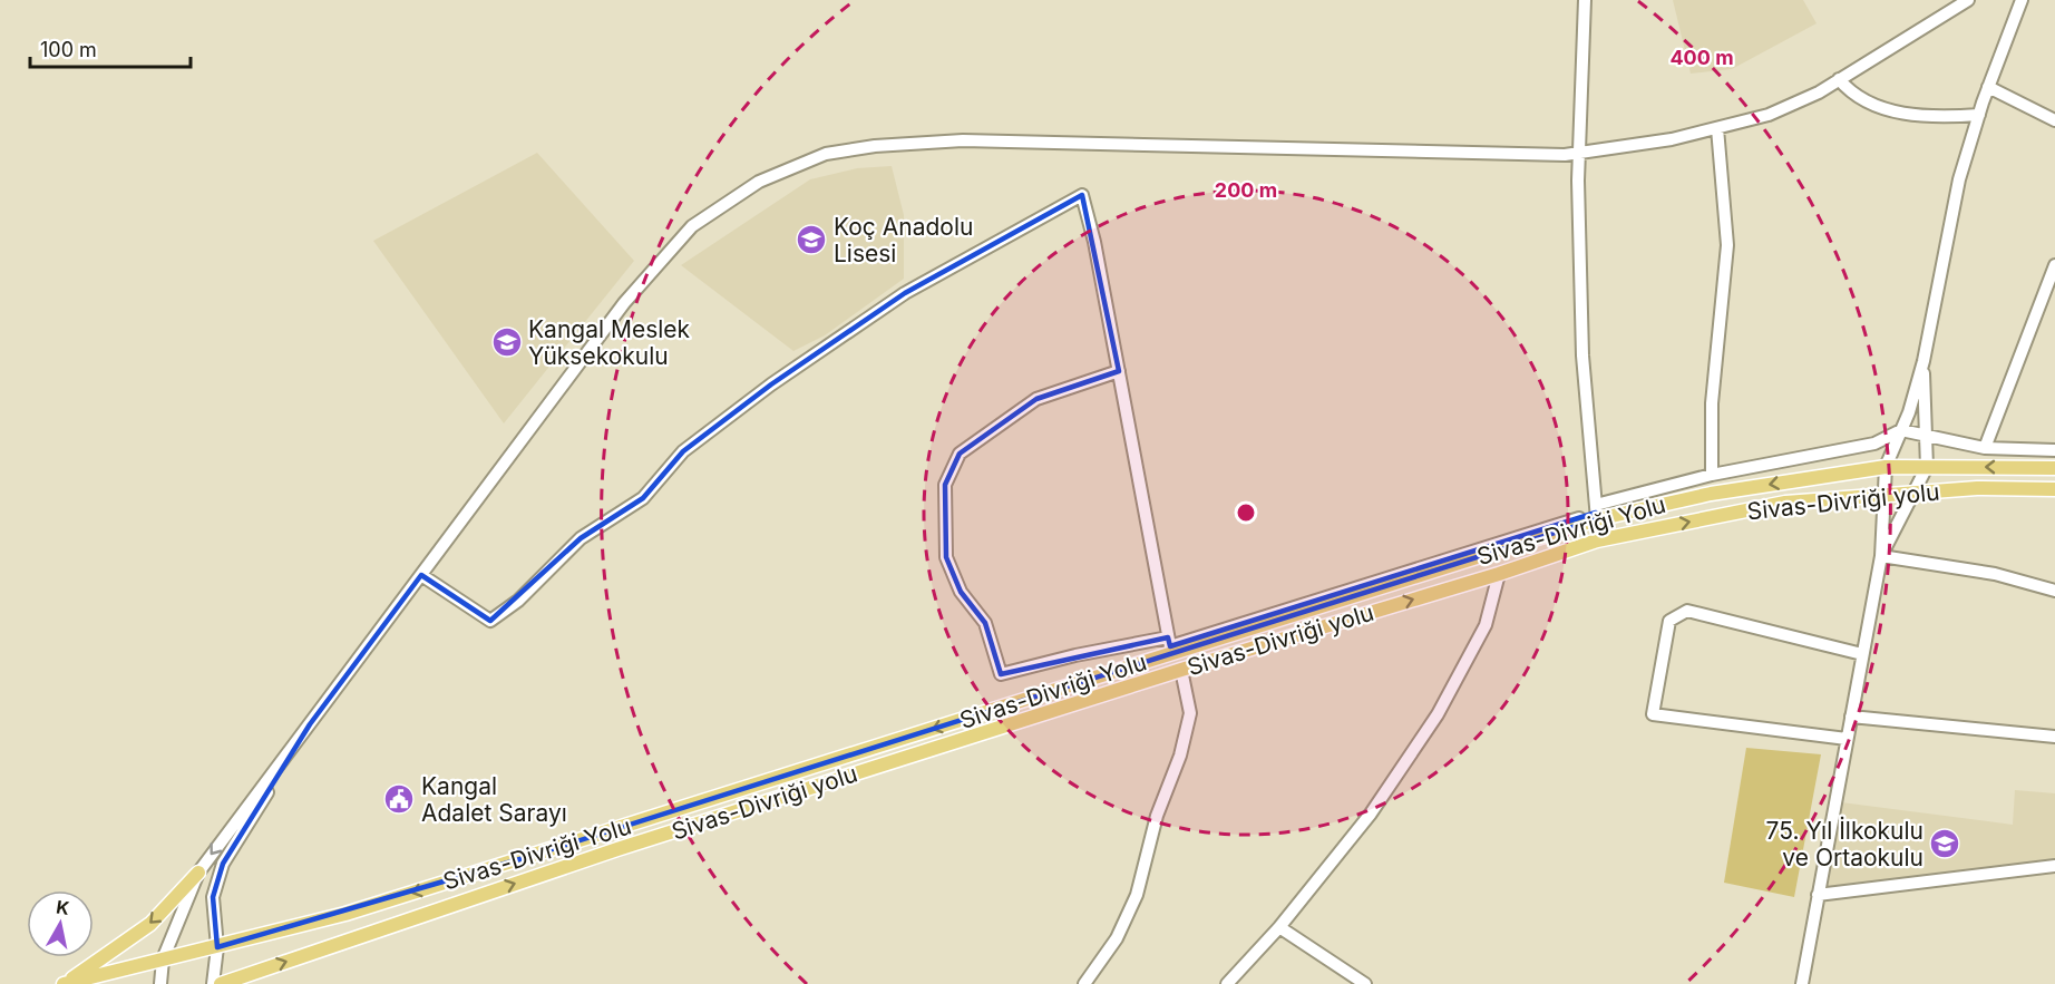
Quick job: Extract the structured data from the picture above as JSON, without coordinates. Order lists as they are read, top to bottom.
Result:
{
  "streets": {
    "main road": ["Sivas-Divriği yolu", "Sivas-Divriği Yolu"]
  },
  "one_way": ["Sivas-Divriği yolu", "Sivas-Divriği Yolu"],
  "places": {
    "school or university": ["Koç Anadolu Lisesi", "Kangal Meslek Yüksekokulu", "75. Yıl İlkokulu ve Ortaokulu"],
    "public building": ["Kangal Adalet Sarayı"]
  },
  "scale_bar": "100 m",
  "north": "top",
  "rings": ["400 m", "200 m"]
}
